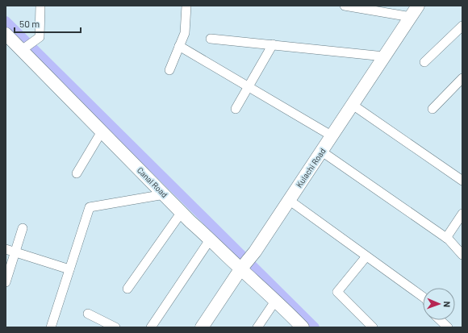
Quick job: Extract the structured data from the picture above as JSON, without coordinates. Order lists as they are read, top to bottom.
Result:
{
  "streets": {
    "street": ["Kulachi Road", "Canal Road"]
  },
  "crossings": [
    ["Kulachi Road", "Canal Road"]
  ],
  "scale_bar": "50 m",
  "north": "right"
}
